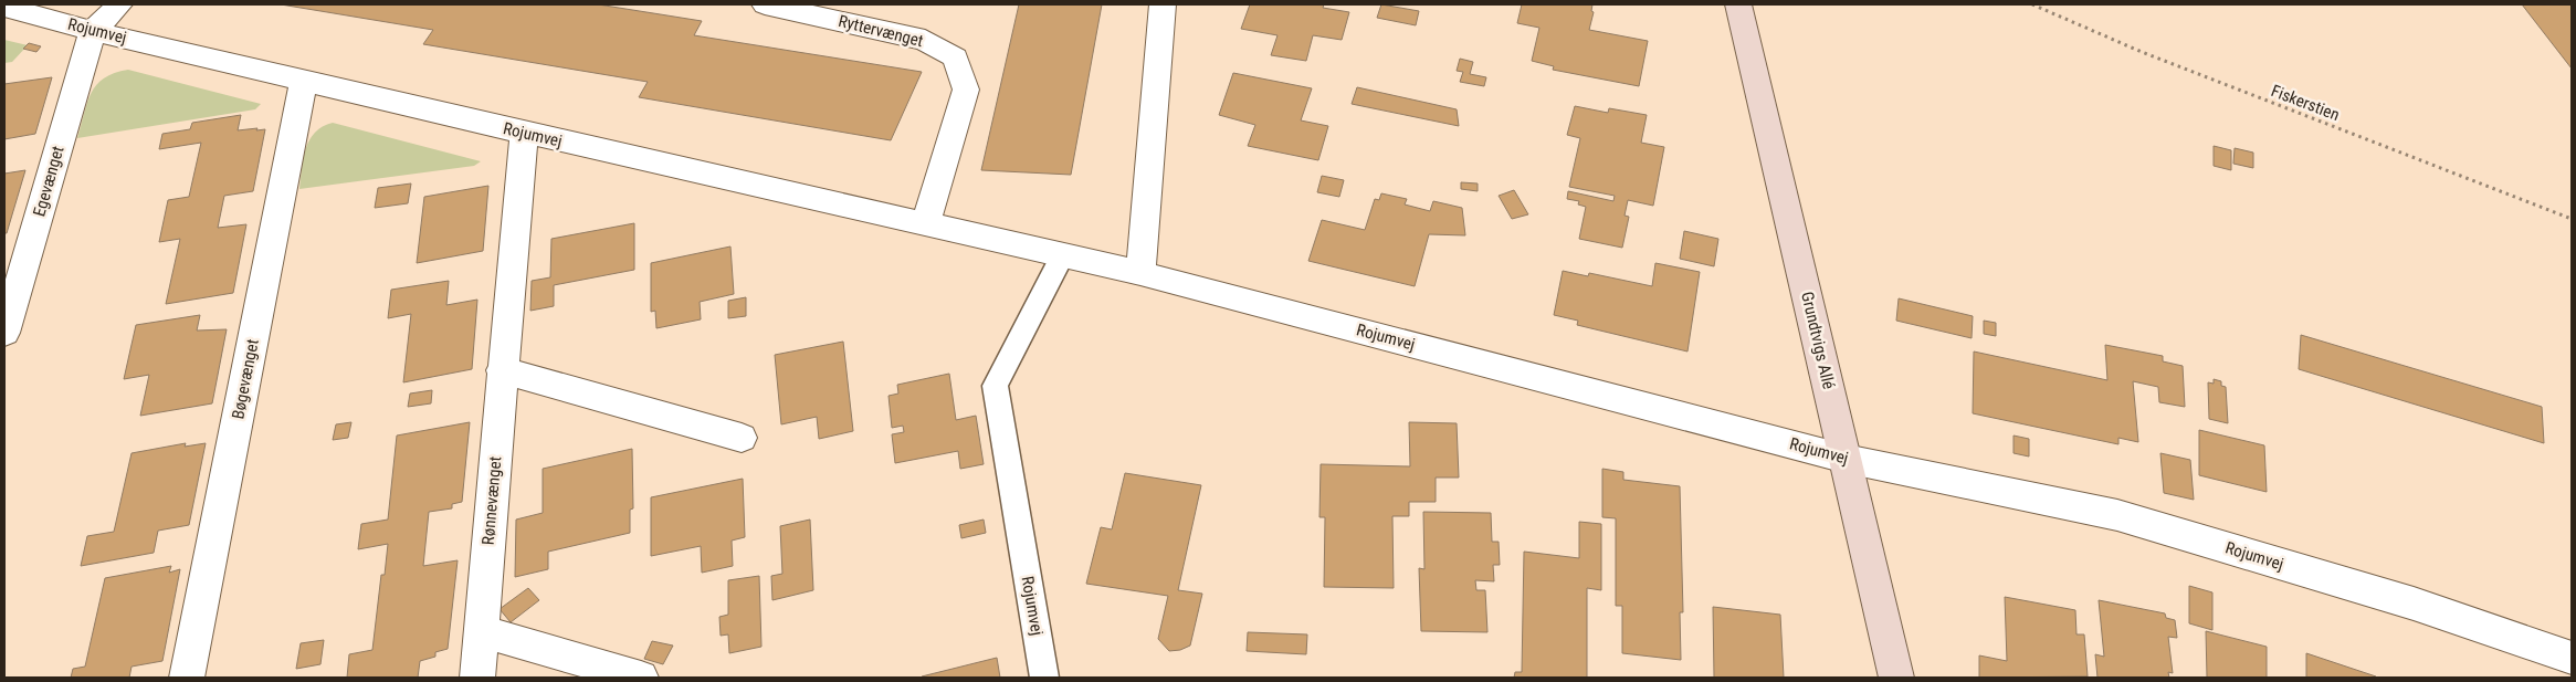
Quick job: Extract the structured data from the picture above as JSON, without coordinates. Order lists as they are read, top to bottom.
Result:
{
  "streets": {
    "street": [
      "Rojumvej",
      "Ryttervænget",
      "Egevænget",
      "Grundtvigs Allé",
      "Bøgevænget",
      "Rønnevænget"
    ],
    "path": ["Fiskerstien"]
  },
  "crossings": [
    ["Rojumvej", "Ryttervænget"],
    ["Rojumvej", "Egevænget"],
    ["Rojumvej", "Grundtvigs Allé"],
    ["Rojumvej", "Bøgevænget"],
    ["Rojumvej", "Rønnevænget"]
  ]
}
